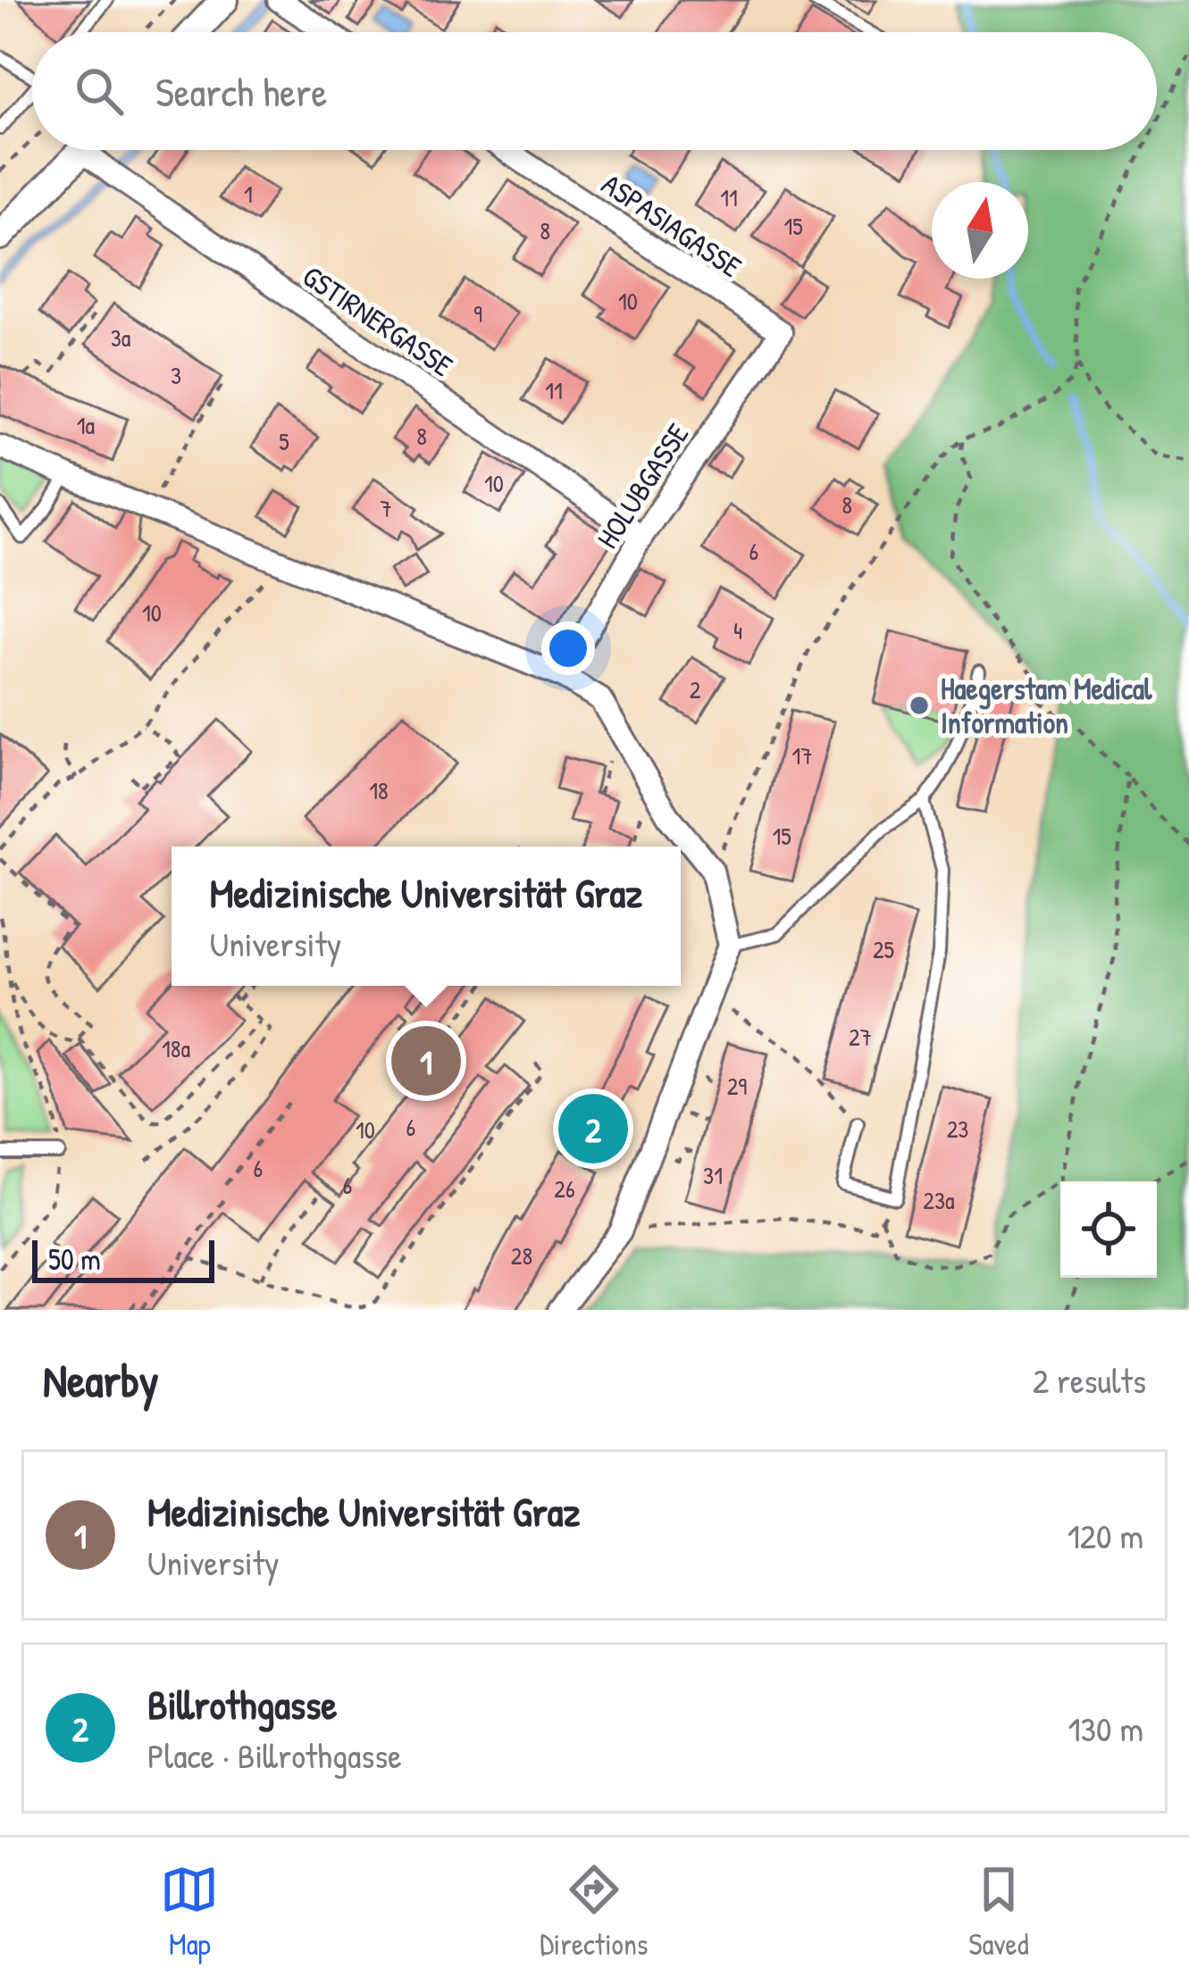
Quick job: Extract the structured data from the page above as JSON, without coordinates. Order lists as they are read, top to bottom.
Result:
{
  "streets": {
    "street": ["ASPASIAGASSE", "GSTIRNERGASSE", "HOLUBGASSE"]
  },
  "crossings": [
    ["ASPASIAGASSE", "HOLUBGASSE"],
    ["GSTIRNERGASSE", "HOLUBGASSE"]
  ],
  "places": ["Haegerstam Medical Information"],
  "house_numbers": [
    "1",
    "11",
    "15",
    "8",
    "10",
    "9",
    "3a",
    "3",
    "11",
    "1a",
    "8",
    "5",
    "10",
    "8",
    "7",
    "6",
    "10",
    "4",
    "2",
    "17",
    "18",
    "15",
    "25",
    "27",
    "18a",
    "29",
    "6",
    "23",
    "10",
    "6",
    "31",
    "6",
    "26",
    "23a",
    "28"
  ],
  "scale_bar": "50 m",
  "north": "top",
  "page": {
    "search": "Search here",
    "popup": ["Medizinische Universität Graz", "University"],
    "pins": ["1", "2"],
    "scale": "50 m",
    "heading": ["Nearby", "2 results"],
    "list": [
      {
        "mark": "1",
        "name": "Medizinische Universität Graz",
        "note": "University",
        "value": "120 m"
      },
      {
        "mark": "2",
        "name": "Billrothgasse",
        "note": "Place · Billrothgasse",
        "value": "130 m"
      }
    ],
    "nav": ["Map", "Directions", "Saved"]
  }
}
